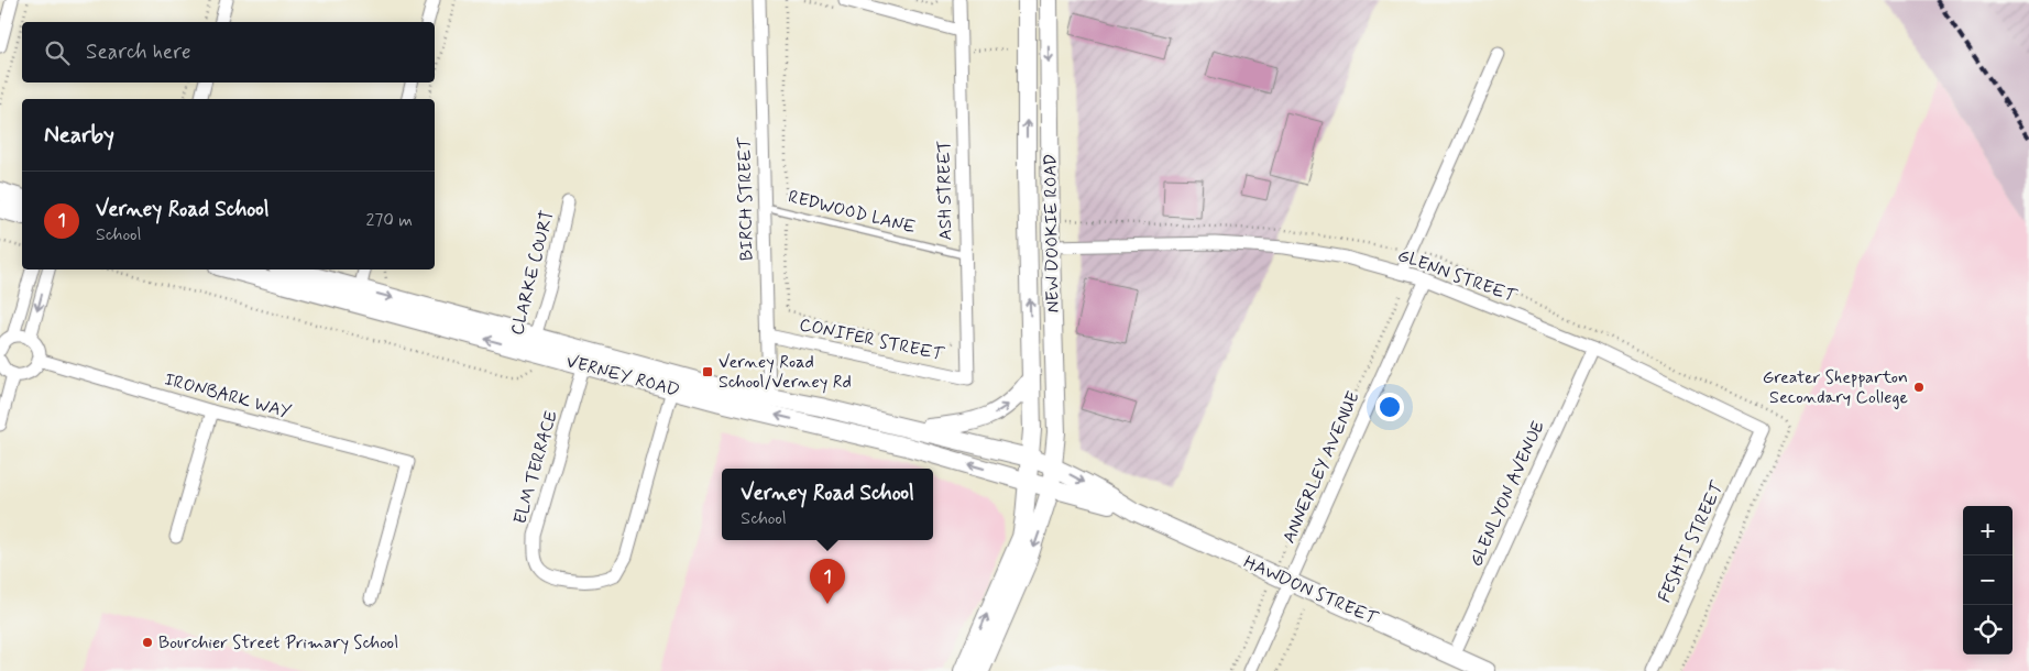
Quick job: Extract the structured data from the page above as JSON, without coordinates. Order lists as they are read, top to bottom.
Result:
{
  "streets": {
    "street": [
      "ASH STREET",
      "BIRCH STREET",
      "NEW DOOKIE ROAD",
      "CLARKE COURT",
      "GLENN STREET",
      "CONIFER STREET",
      "VERNEY ROAD",
      "IRONBARK WAY",
      "ELM TERRACE",
      "ANNERLEY AVENUE",
      "GLENLYON AVENUE",
      "FESHTI STREET",
      "HAWDON STREET"
    ],
    "lane": ["REDWOOD LANE"]
  },
  "crossings": [
    ["ASH STREET", "REDWOOD LANE"],
    ["ASH STREET", "CONIFER STREET"],
    ["BIRCH STREET", "REDWOOD LANE"],
    ["BIRCH STREET", "CONIFER STREET"],
    ["BIRCH STREET", "VERNEY ROAD"],
    ["NEW DOOKIE ROAD", "GLENN STREET"],
    ["NEW DOOKIE ROAD", "VERNEY ROAD"],
    ["NEW DOOKIE ROAD", "HAWDON STREET"],
    ["CLARKE COURT", "VERNEY ROAD"],
    ["GLENN STREET", "ANNERLEY AVENUE"],
    ["GLENN STREET", "GLENLYON AVENUE"],
    ["GLENN STREET", "FESHTI STREET"],
    ["VERNEY ROAD", "ELM TERRACE"],
    ["VERNEY ROAD", "HAWDON STREET"],
    ["ANNERLEY AVENUE", "HAWDON STREET"],
    ["GLENLYON AVENUE", "HAWDON STREET"]
  ],
  "places": {
    "transit": ["Verney Road School/Verney Rd"],
    "other": ["Greater Shepparton Secondary College", "Bourchier Street Primary School"]
  },
  "page": {
    "search": "Search here",
    "heading": "Nearby",
    "list": [
      {
        "mark": "1",
        "name": "Verney Road School",
        "note": "School",
        "value": "270 m"
      }
    ],
    "popup": ["Verney Road School", "School"],
    "map_buttons": ["+", "−"],
    "pins": "1"
  }
}
